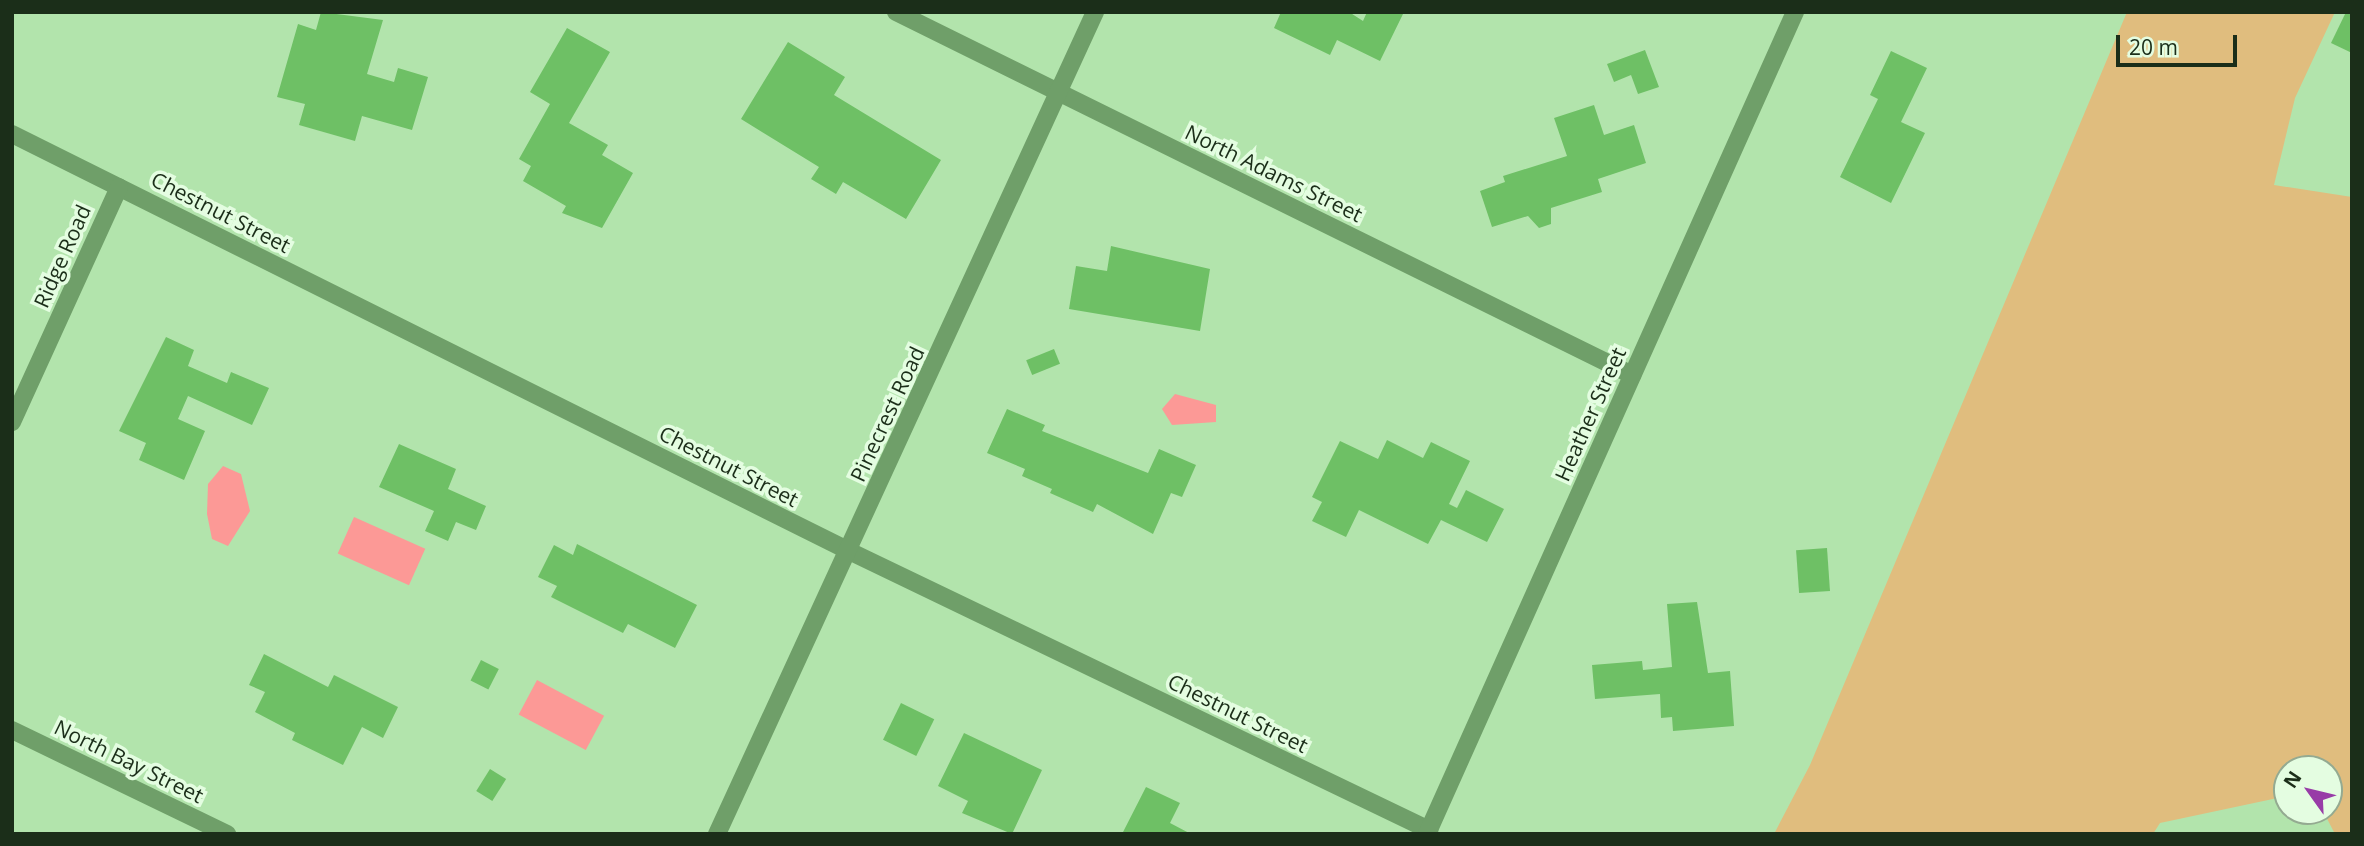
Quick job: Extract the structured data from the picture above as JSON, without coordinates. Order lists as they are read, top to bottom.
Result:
{
  "streets": {
    "street": [
      "North Adams Street",
      "Chestnut Street",
      "Ridge Road",
      "Pinecrest Road",
      "Heather Street",
      "North Bay Street"
    ]
  },
  "crossings": [
    ["North Adams Street", "Pinecrest Road"],
    ["North Adams Street", "Heather Street"],
    ["Chestnut Street", "Ridge Road"],
    ["Chestnut Street", "Pinecrest Road"],
    ["Chestnut Street", "Heather Street"]
  ],
  "scale_bar": "20 m",
  "north": "top left"
}
